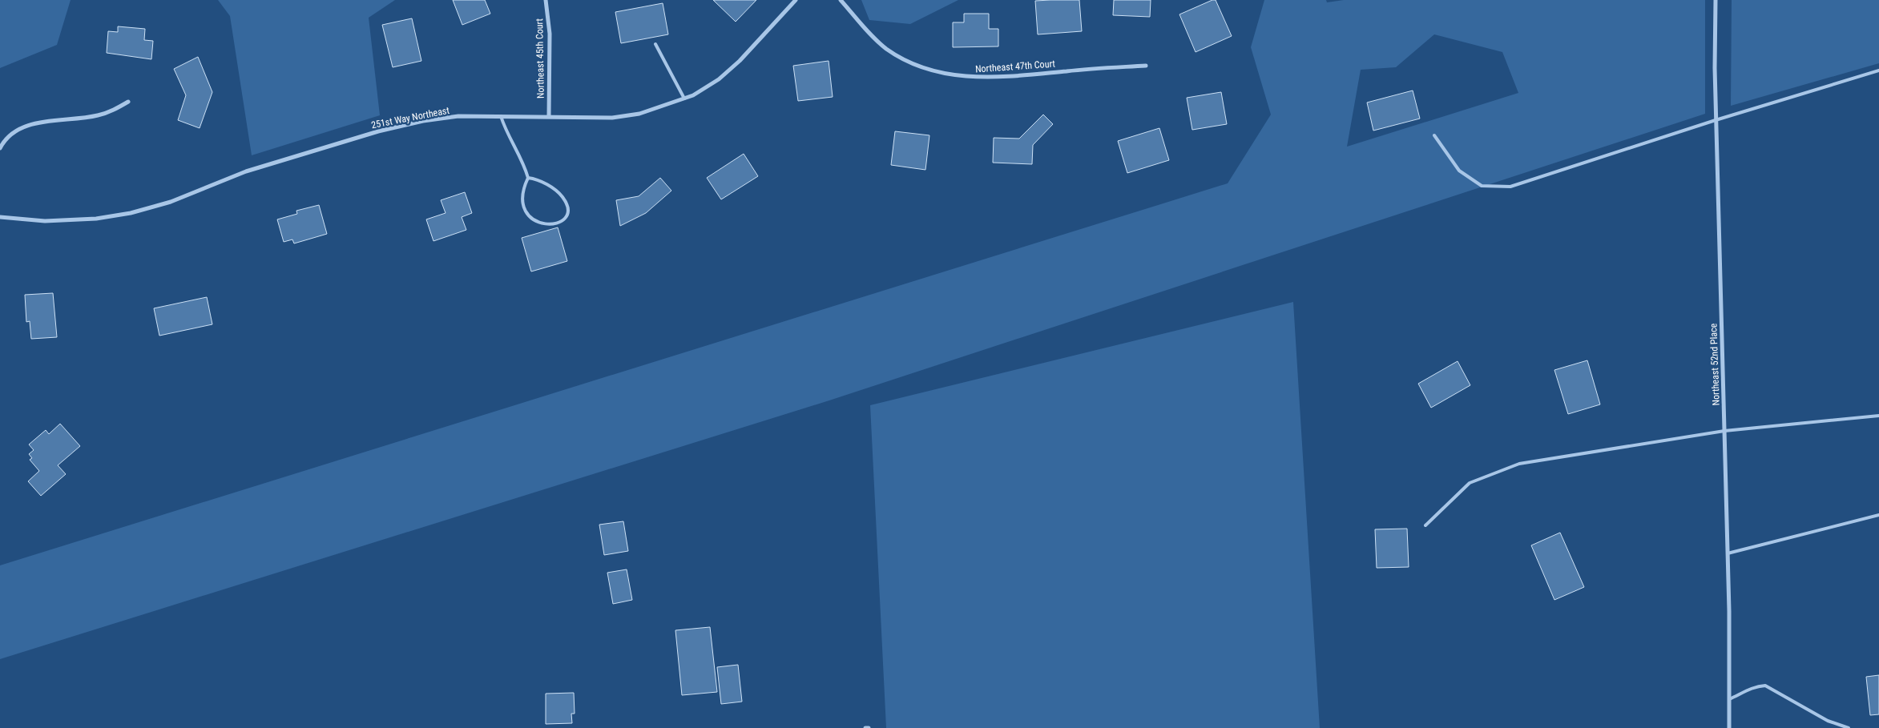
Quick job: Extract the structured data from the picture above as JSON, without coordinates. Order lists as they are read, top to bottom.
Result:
{
  "streets": {
    "street": [
      "Northeast 45th Court",
      "Northeast 47th Court",
      "251st Way Northeast",
      "Northeast 52nd Place"
    ]
  },
  "crossings": [
    ["Northeast 45th Court", "251st Way Northeast"]
  ]
}
